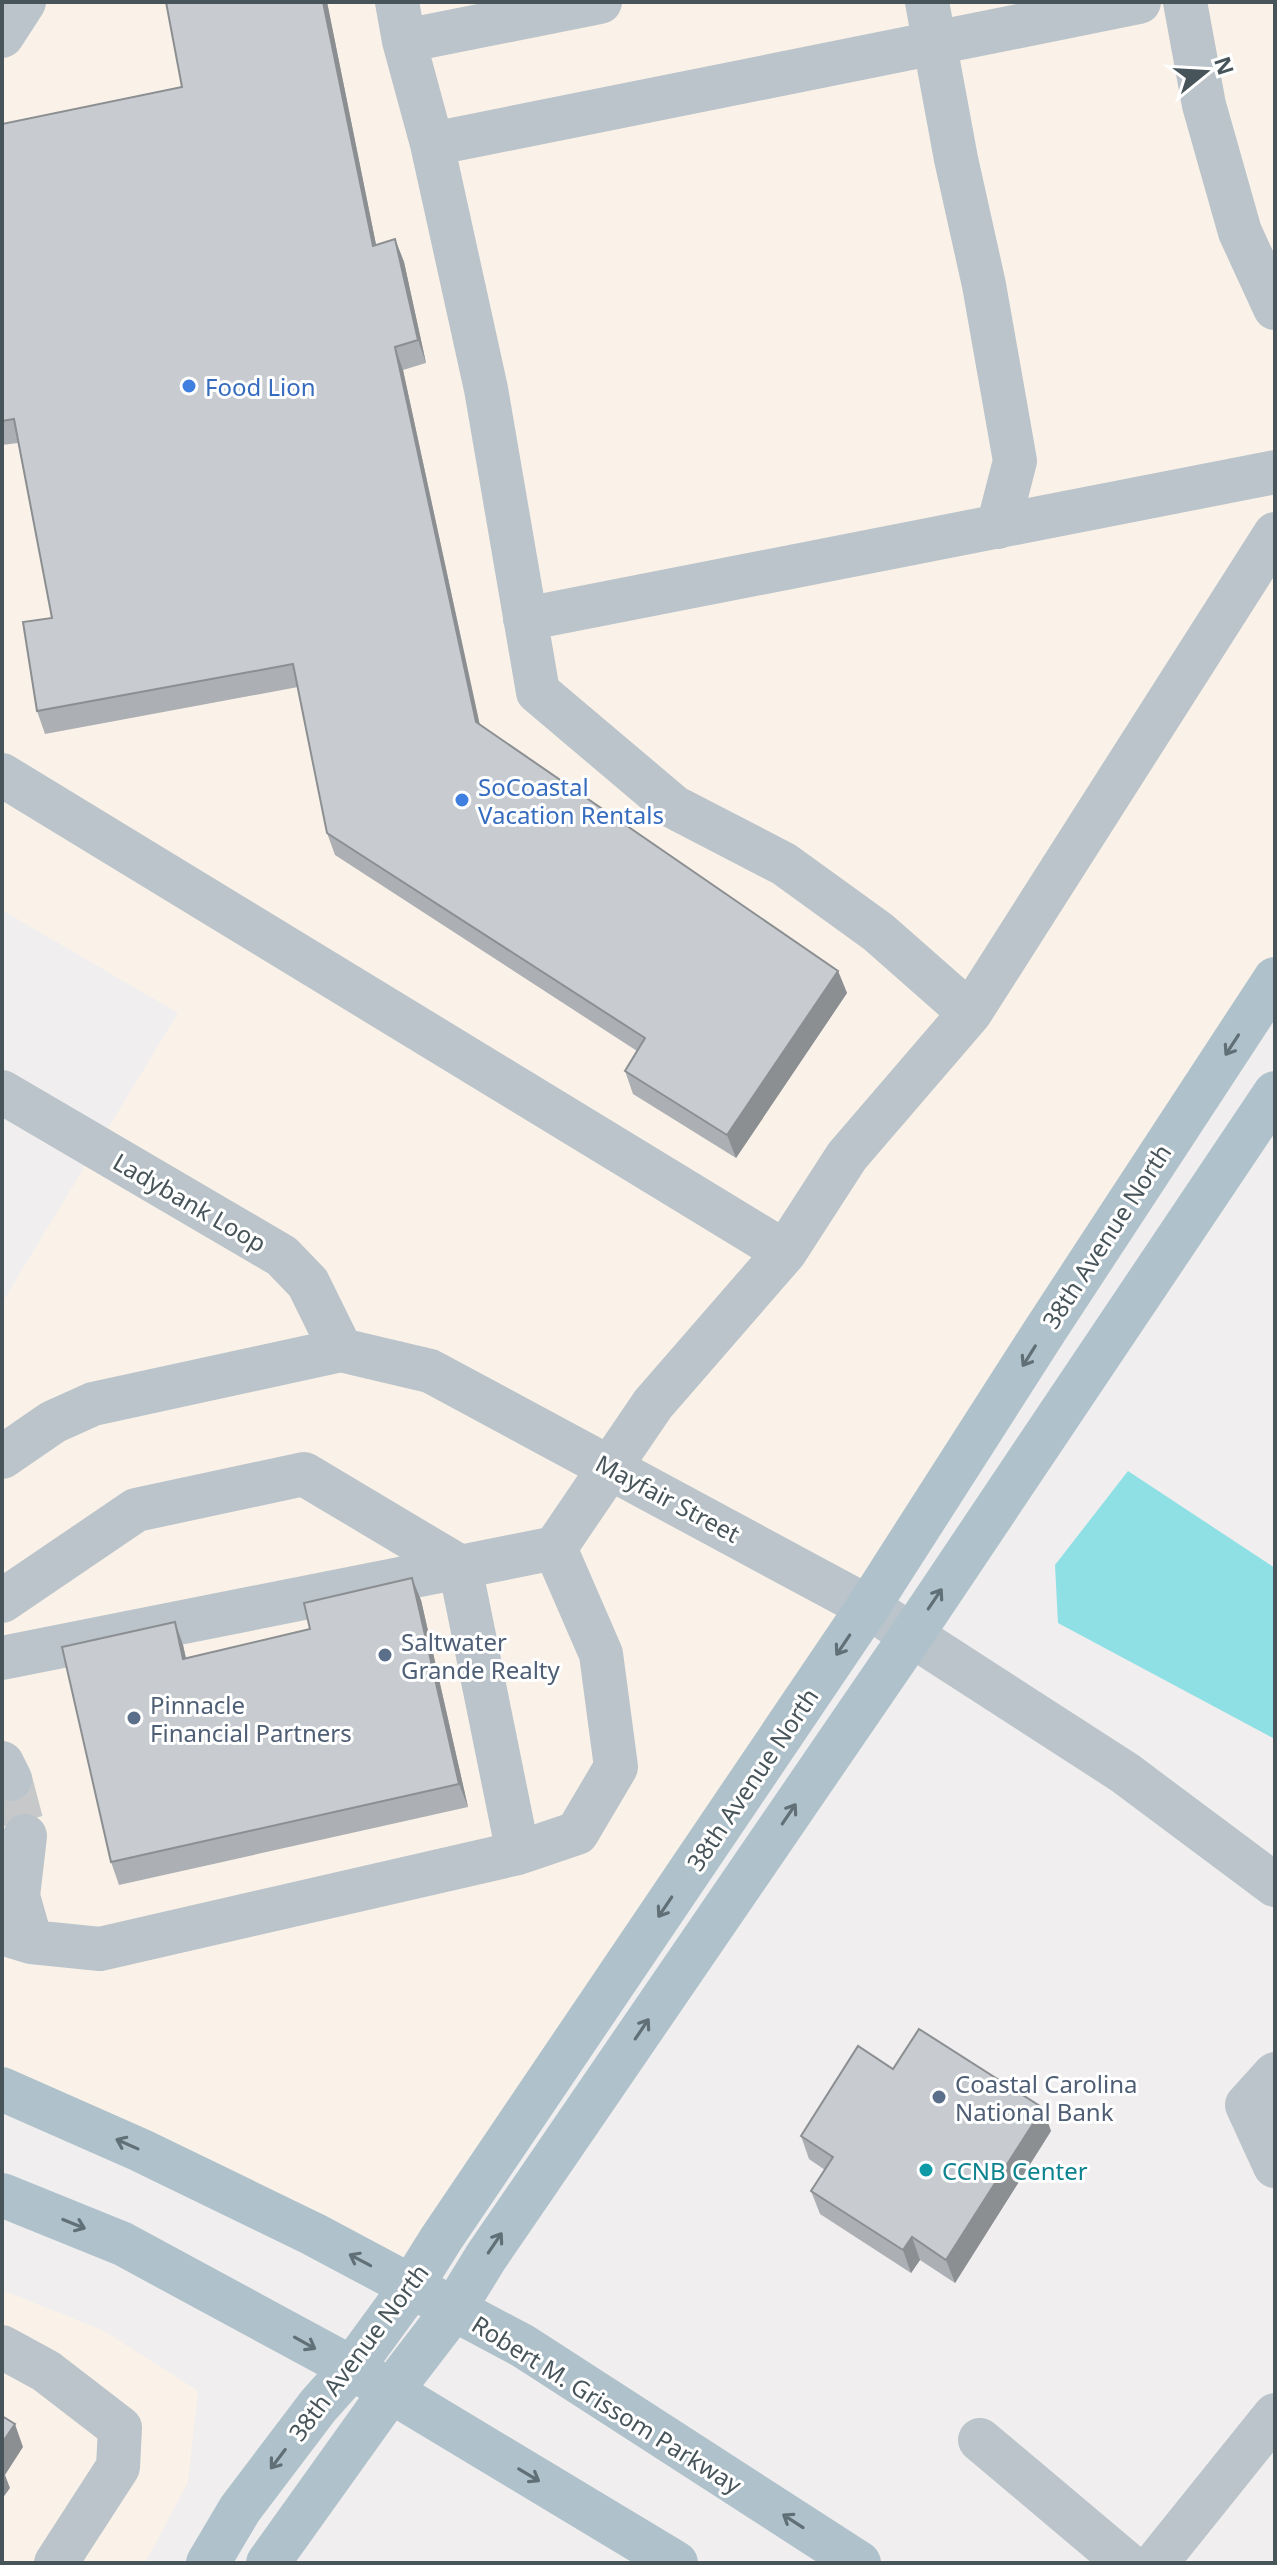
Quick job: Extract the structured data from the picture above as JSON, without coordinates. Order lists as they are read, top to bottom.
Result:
{
  "streets": {
    "main road": ["38th Avenue North", "Robert M. Grissom Parkway"],
    "street": ["Ladybank Loop", "Mayfair Street"]
  },
  "crossings": [
    ["Ladybank Loop", "Mayfair Street"],
    ["38th Avenue North", "Mayfair Street"],
    ["38th Avenue North", "Robert M. Grissom Parkway"]
  ],
  "places": [
    "Food Lion",
    "SoCoastal Vacation Rentals",
    "Saltwater Grande Realty",
    "Pinnacle Financial Partners",
    "Coastal Carolina National Bank",
    "CCNB Center"
  ],
  "north": "right"
}
